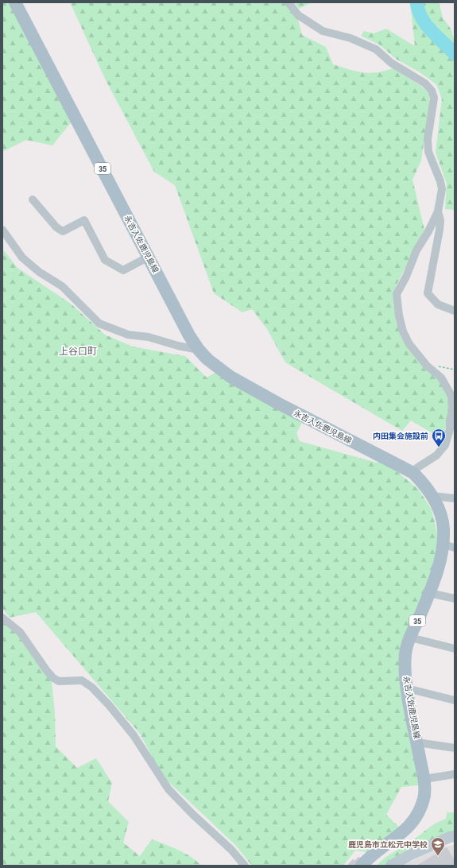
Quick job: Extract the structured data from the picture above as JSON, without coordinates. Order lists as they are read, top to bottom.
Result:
{
  "streets": {
    "main road": ["35", "永吉入佐鹿児島線"]
  },
  "districts": ["上谷口町"],
  "places": {
    "bus stop": ["内田集会施設前"],
    "school or university": ["鹿児島市立松元中学校"]
  }
}
